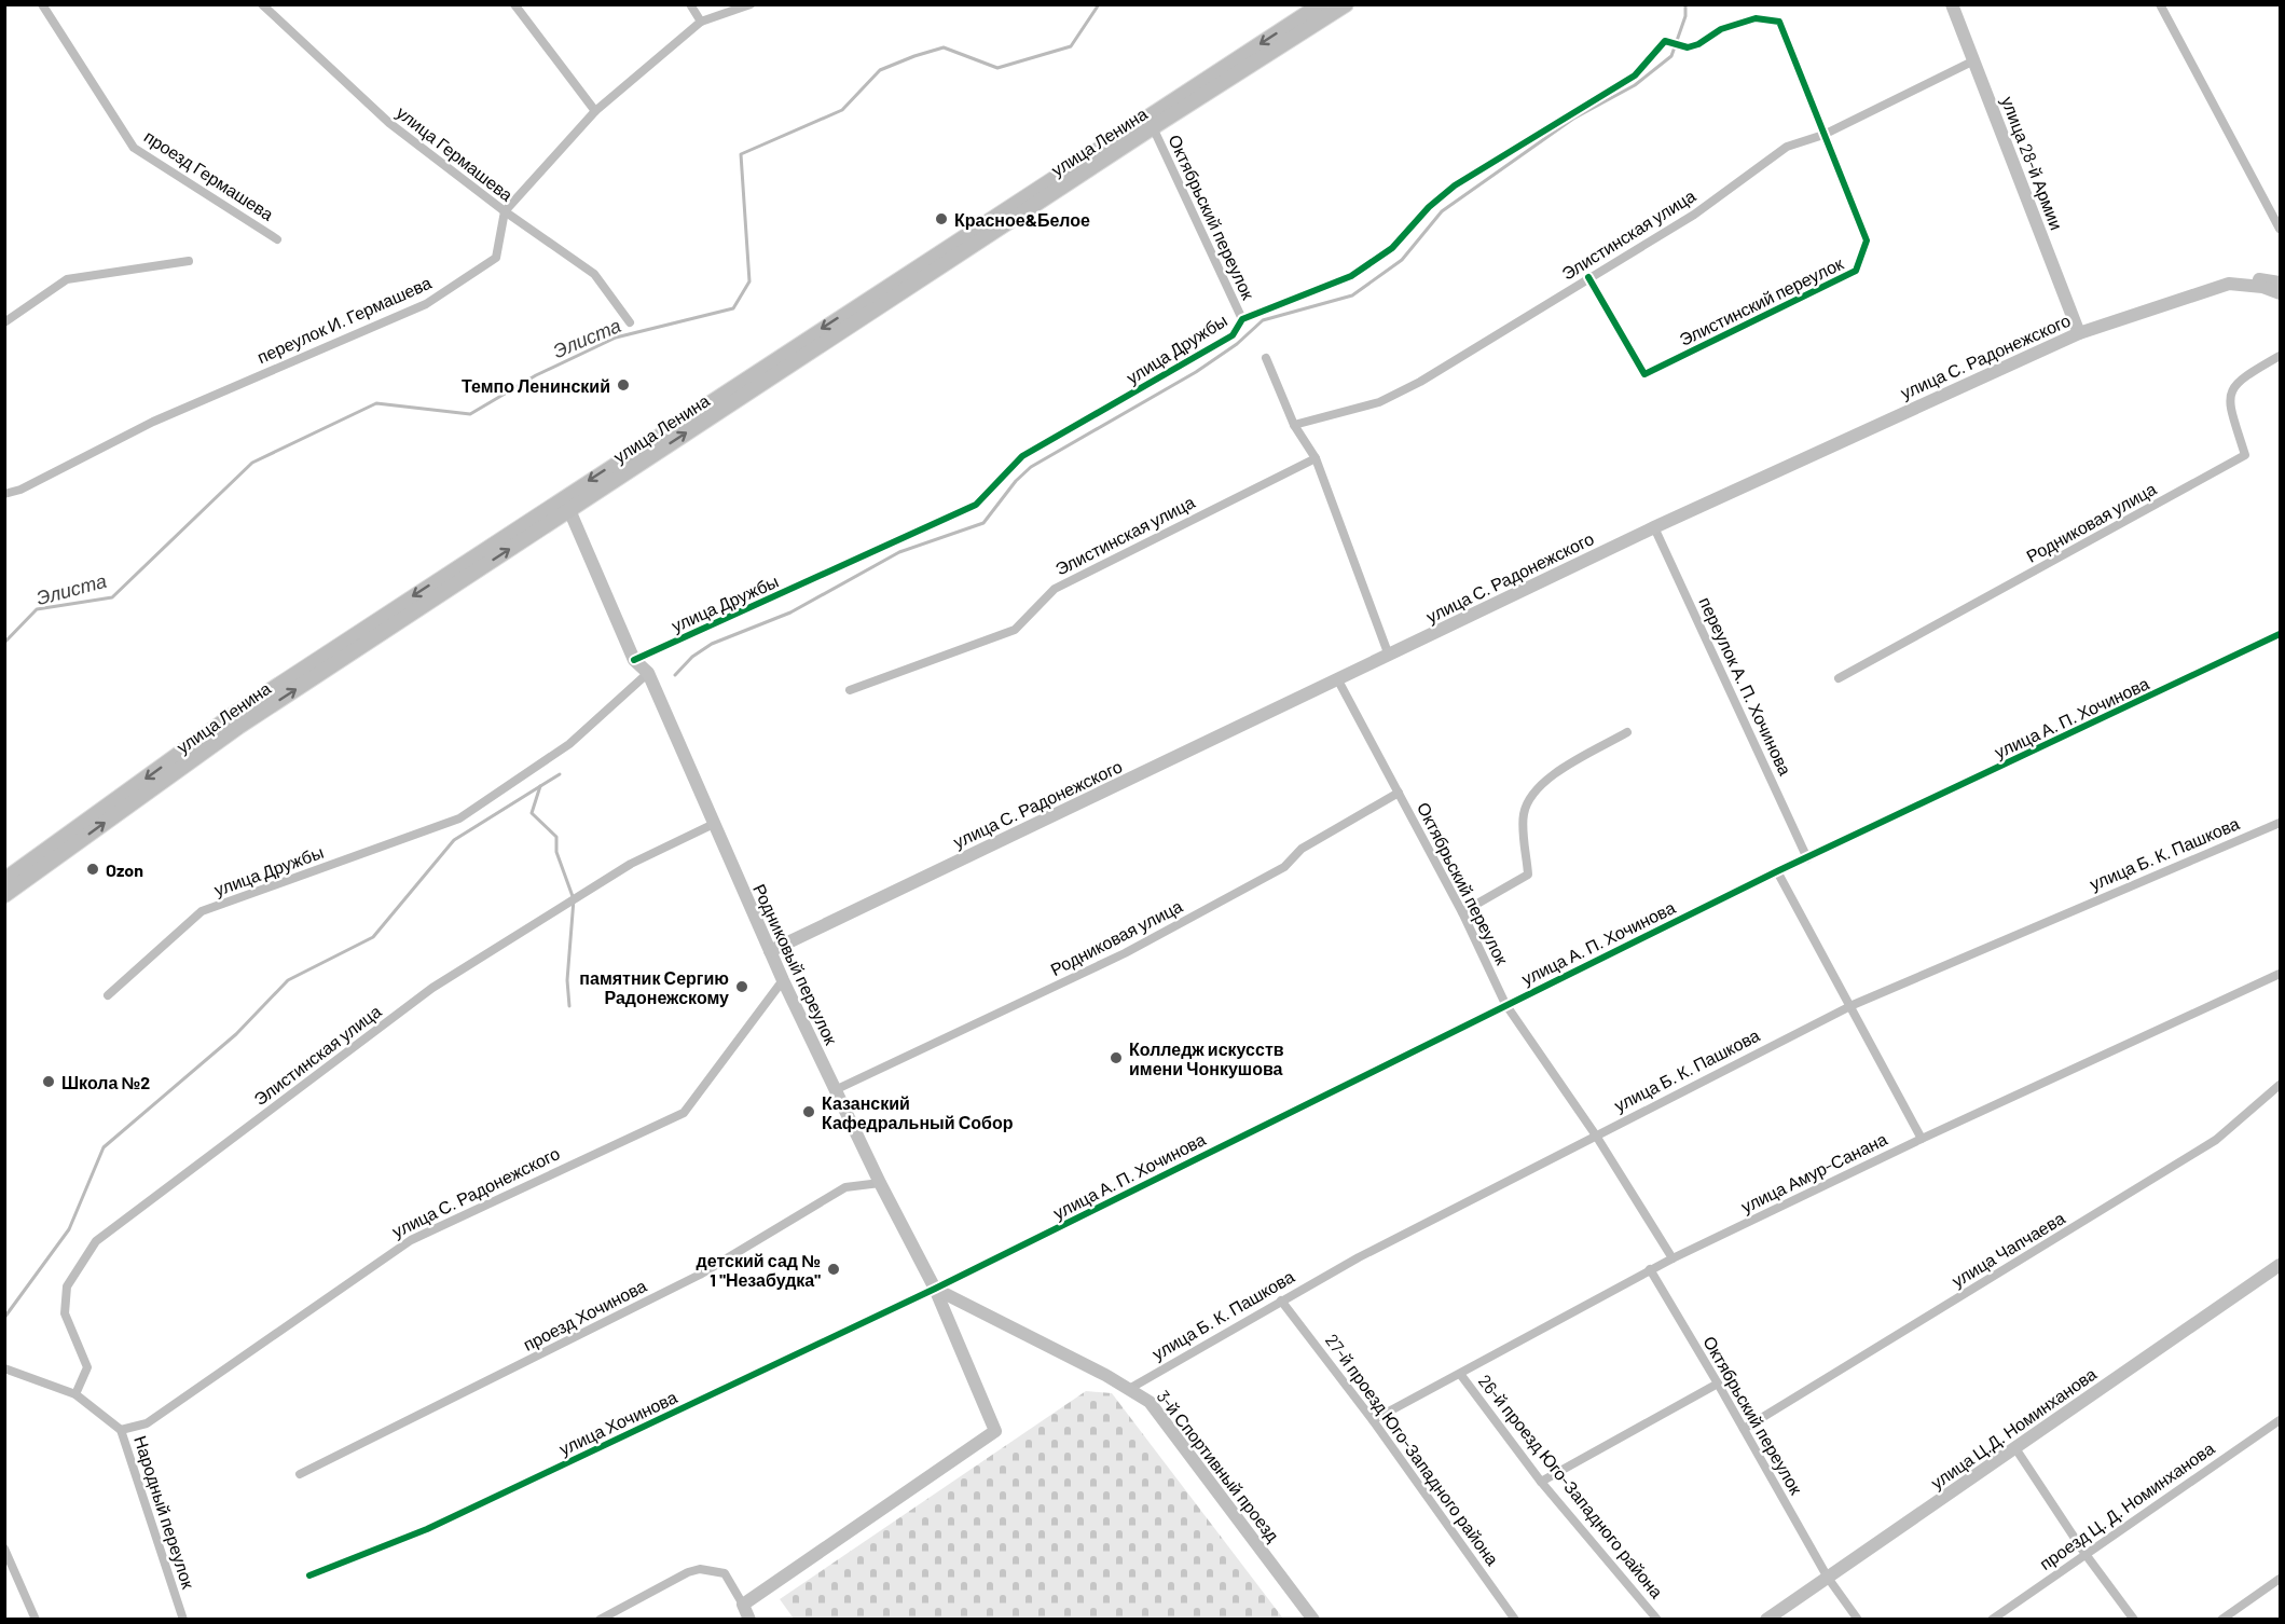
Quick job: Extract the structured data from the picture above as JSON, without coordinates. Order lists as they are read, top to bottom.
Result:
{
  "streets": {
    "main road": ["улица Ленина"],
    "street": [
      "улица Гермашева",
      "улица 28-й Армии",
      "проезд Гермашева",
      "Октябрьский переулок",
      "Элистинская улица",
      "Элистинский переулок",
      "переулок И. Гермашева",
      "улица Дружбы",
      "улица С. Радонежского",
      "Родниковая улица",
      "переулок А. П. Хочинова",
      "улица А. П. Хочинова",
      "улица Б. К. Пашкова",
      "Родниковый переулок",
      "улица Амур-Санана",
      "улица Чапчаева",
      "проезд Хочинова",
      "улица Хочинова",
      "улица Ц.Д. Номинханова",
      "27-й проезд Юго-Западного района",
      "3-й Спортивный проезд",
      "26-й проезд Юго-Западного района",
      "проезд Ц. Д. Номинханова",
      "Народный переулок"
    ]
  },
  "crossings": [
    ["улица Ленина", "Октябрьский переулок"],
    ["улица Ленина", "Родниковый переулок"],
    ["улица Гермашева", "переулок И. Гермашева"],
    ["улица 28-й Армии", "Элистинская улица"],
    ["улица 28-й Армии", "улица С. Радонежского"],
    ["Октябрьский переулок", "улица Дружбы"],
    ["Октябрьский переулок", "улица С. Радонежского"],
    ["Октябрьский переулок", "Родниковая улица"],
    ["Октябрьский переулок", "улица А. П. Хочинова"],
    ["Октябрьский переулок", "улица Б. К. Пашкова"],
    ["Октябрьский переулок", "улица Амур-Санана"],
    ["Октябрьский переулок", "улица Чапчаева"],
    ["Октябрьский переулок", "улица Ц.Д. Номинханова"],
    ["Элистинская улица", "Элистинский переулок"],
    ["Элистинская улица", "Родниковый переулок"],
    ["Элистинская улица", "Народный переулок"],
    ["Элистинский переулок", "улица Дружбы"],
    ["улица Дружбы", "Родниковый переулок"],
    ["улица С. Радонежского", "переулок А. П. Хочинова"],
    ["улица С. Радонежского", "Родниковый переулок"],
    ["улица С. Радонежского", "Народный переулок"],
    ["Родниковая улица", "Родниковый переулок"],
    ["переулок А. П. Хочинова", "улица А. П. Хочинова"],
    ["улица А. П. Хочинова", "Родниковый переулок"],
    ["улица А. П. Хочинова", "улица Хочинова"],
    ["улица А. П. Хочинова", "3-й Спортивный проезд"],
    ["улица Б. К. Пашкова", "27-й проезд Юго-Западного района"],
    ["улица Б. К. Пашкова", "3-й Спортивный проезд"],
    ["Родниковый переулок", "проезд Хочинова"],
    ["Родниковый переулок", "улица Хочинова"],
    ["Родниковый переулок", "3-й Спортивный проезд"],
    ["улица Амур-Санана", "27-й проезд Юго-Западного района"],
    ["улица Амур-Санана", "26-й проезд Юго-Западного района"],
    ["улица Хочинова", "3-й Спортивный проезд"]
  ],
  "water": ["Элиста"],
  "places": [
    "Красное&Белое",
    "Темпо Ленинский",
    "Ozon",
    "памятник Сергию Радонежскому",
    "Колледж искусств имени Чонкушова",
    "Школа №2",
    "Казанский Кафедральный Собор",
    "детский сад № 1 \"Незабудка\""
  ]
}
